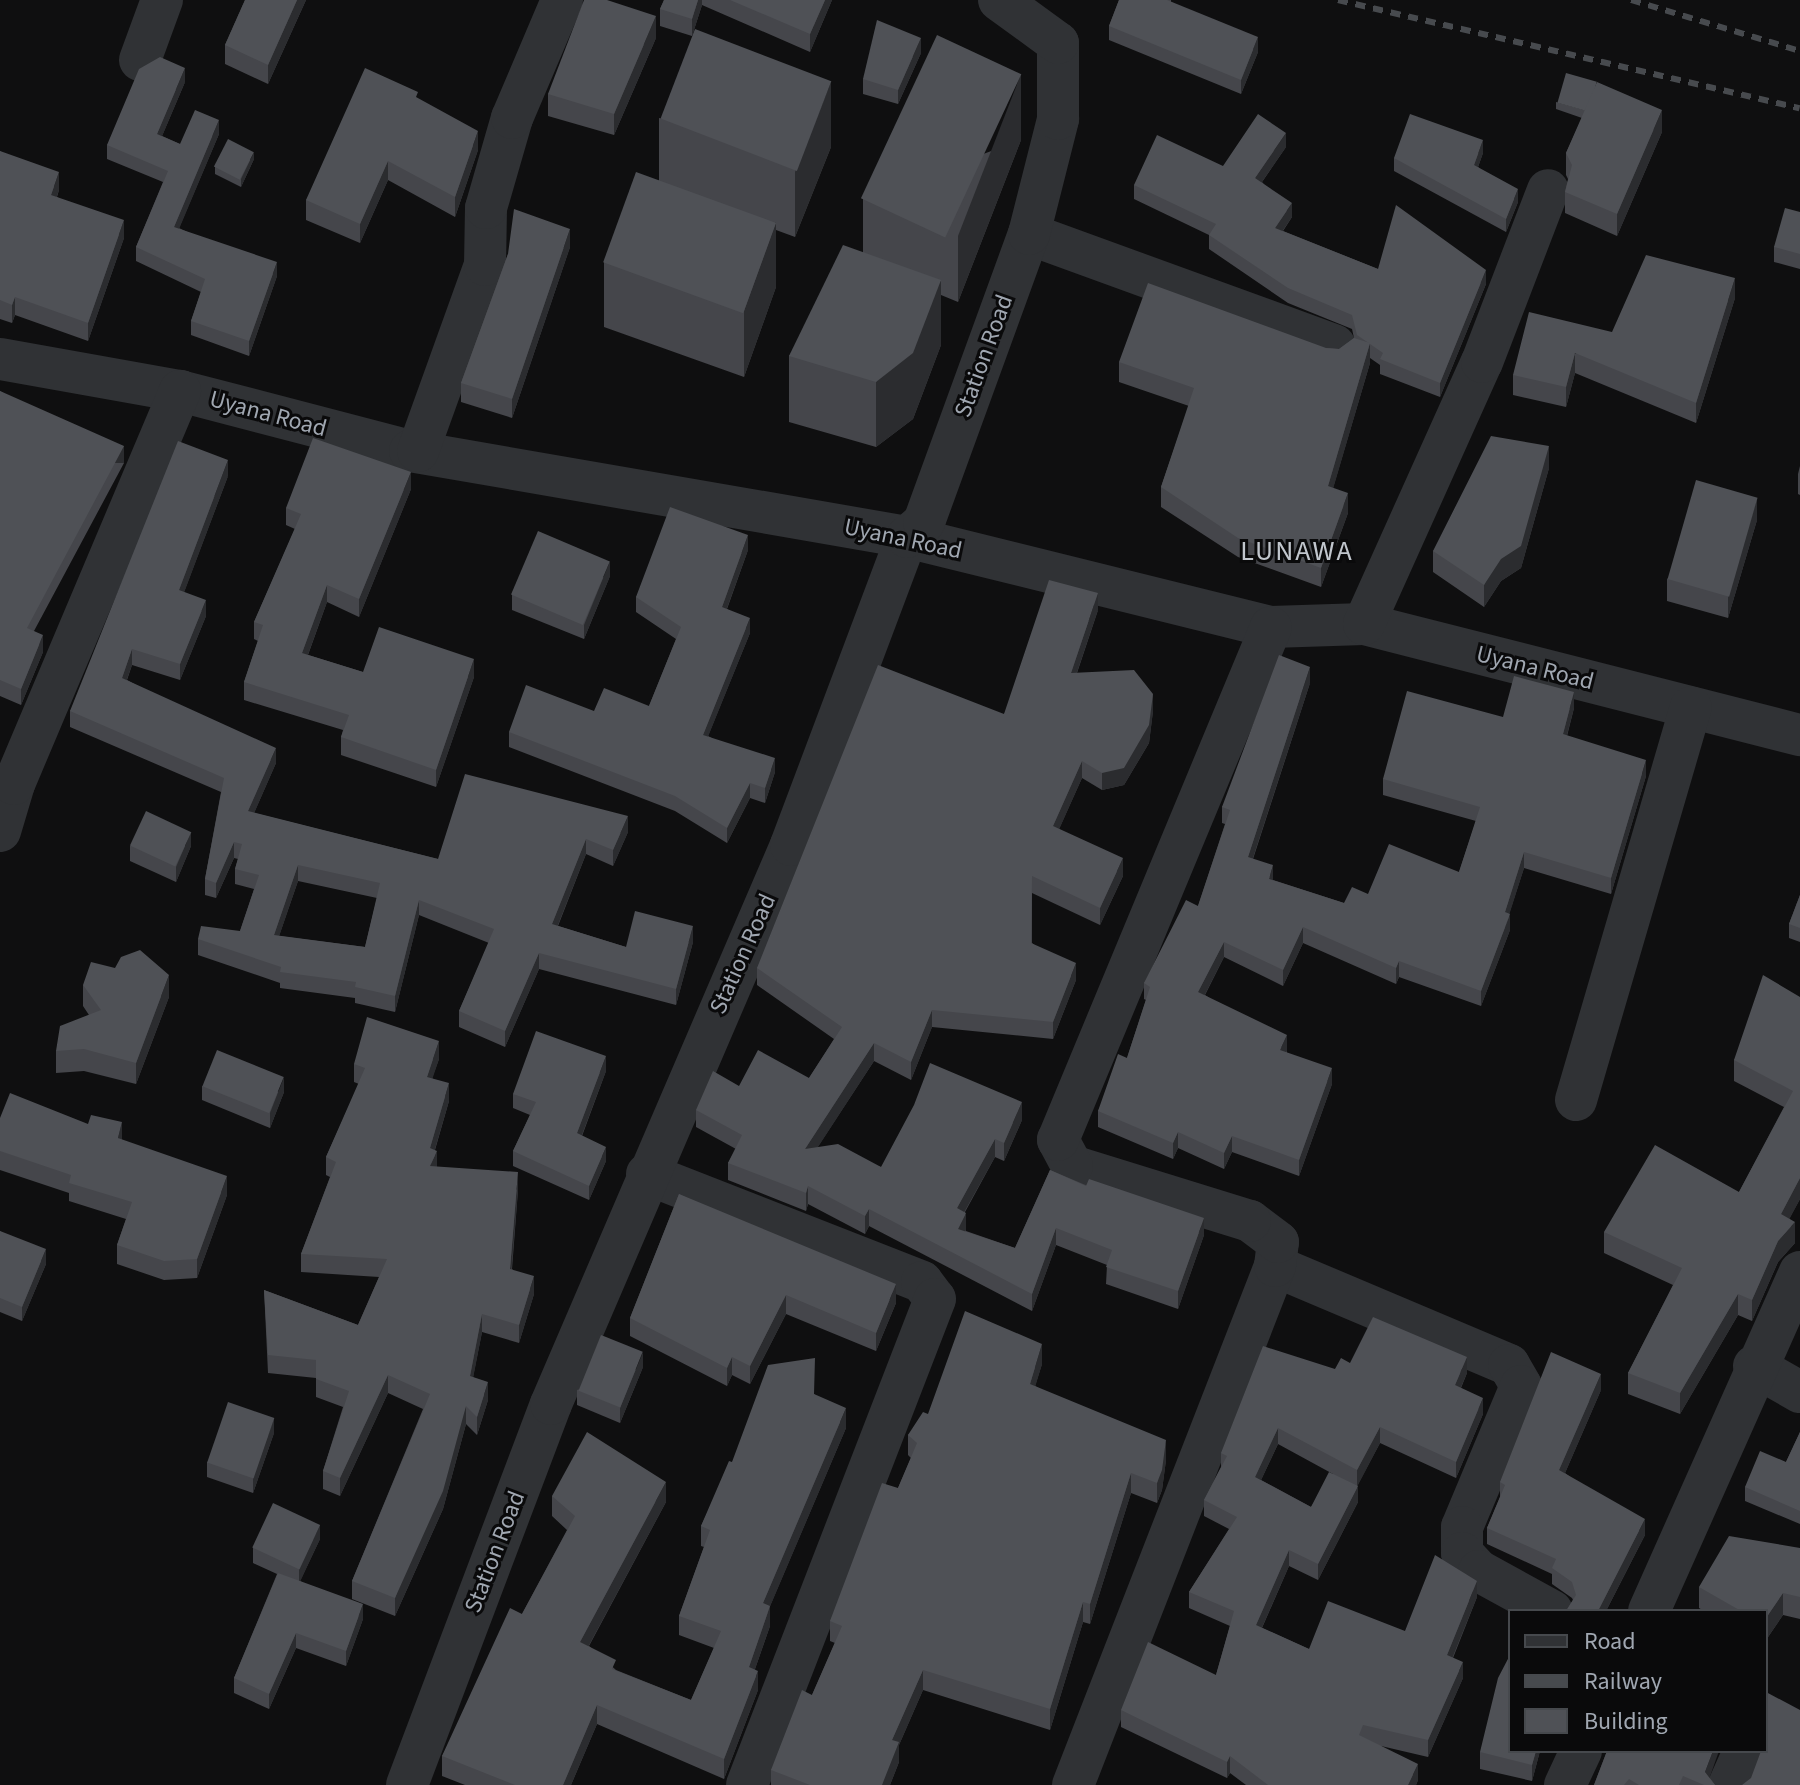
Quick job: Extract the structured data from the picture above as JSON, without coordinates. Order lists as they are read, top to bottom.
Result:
{
  "streets": {
    "street": ["Station Road", "Uyana Road"]
  },
  "crossings": [
    ["Station Road", "Uyana Road"]
  ],
  "districts": ["LUNAWA"],
  "legend": ["Road", "Railway", "Building"]
}
